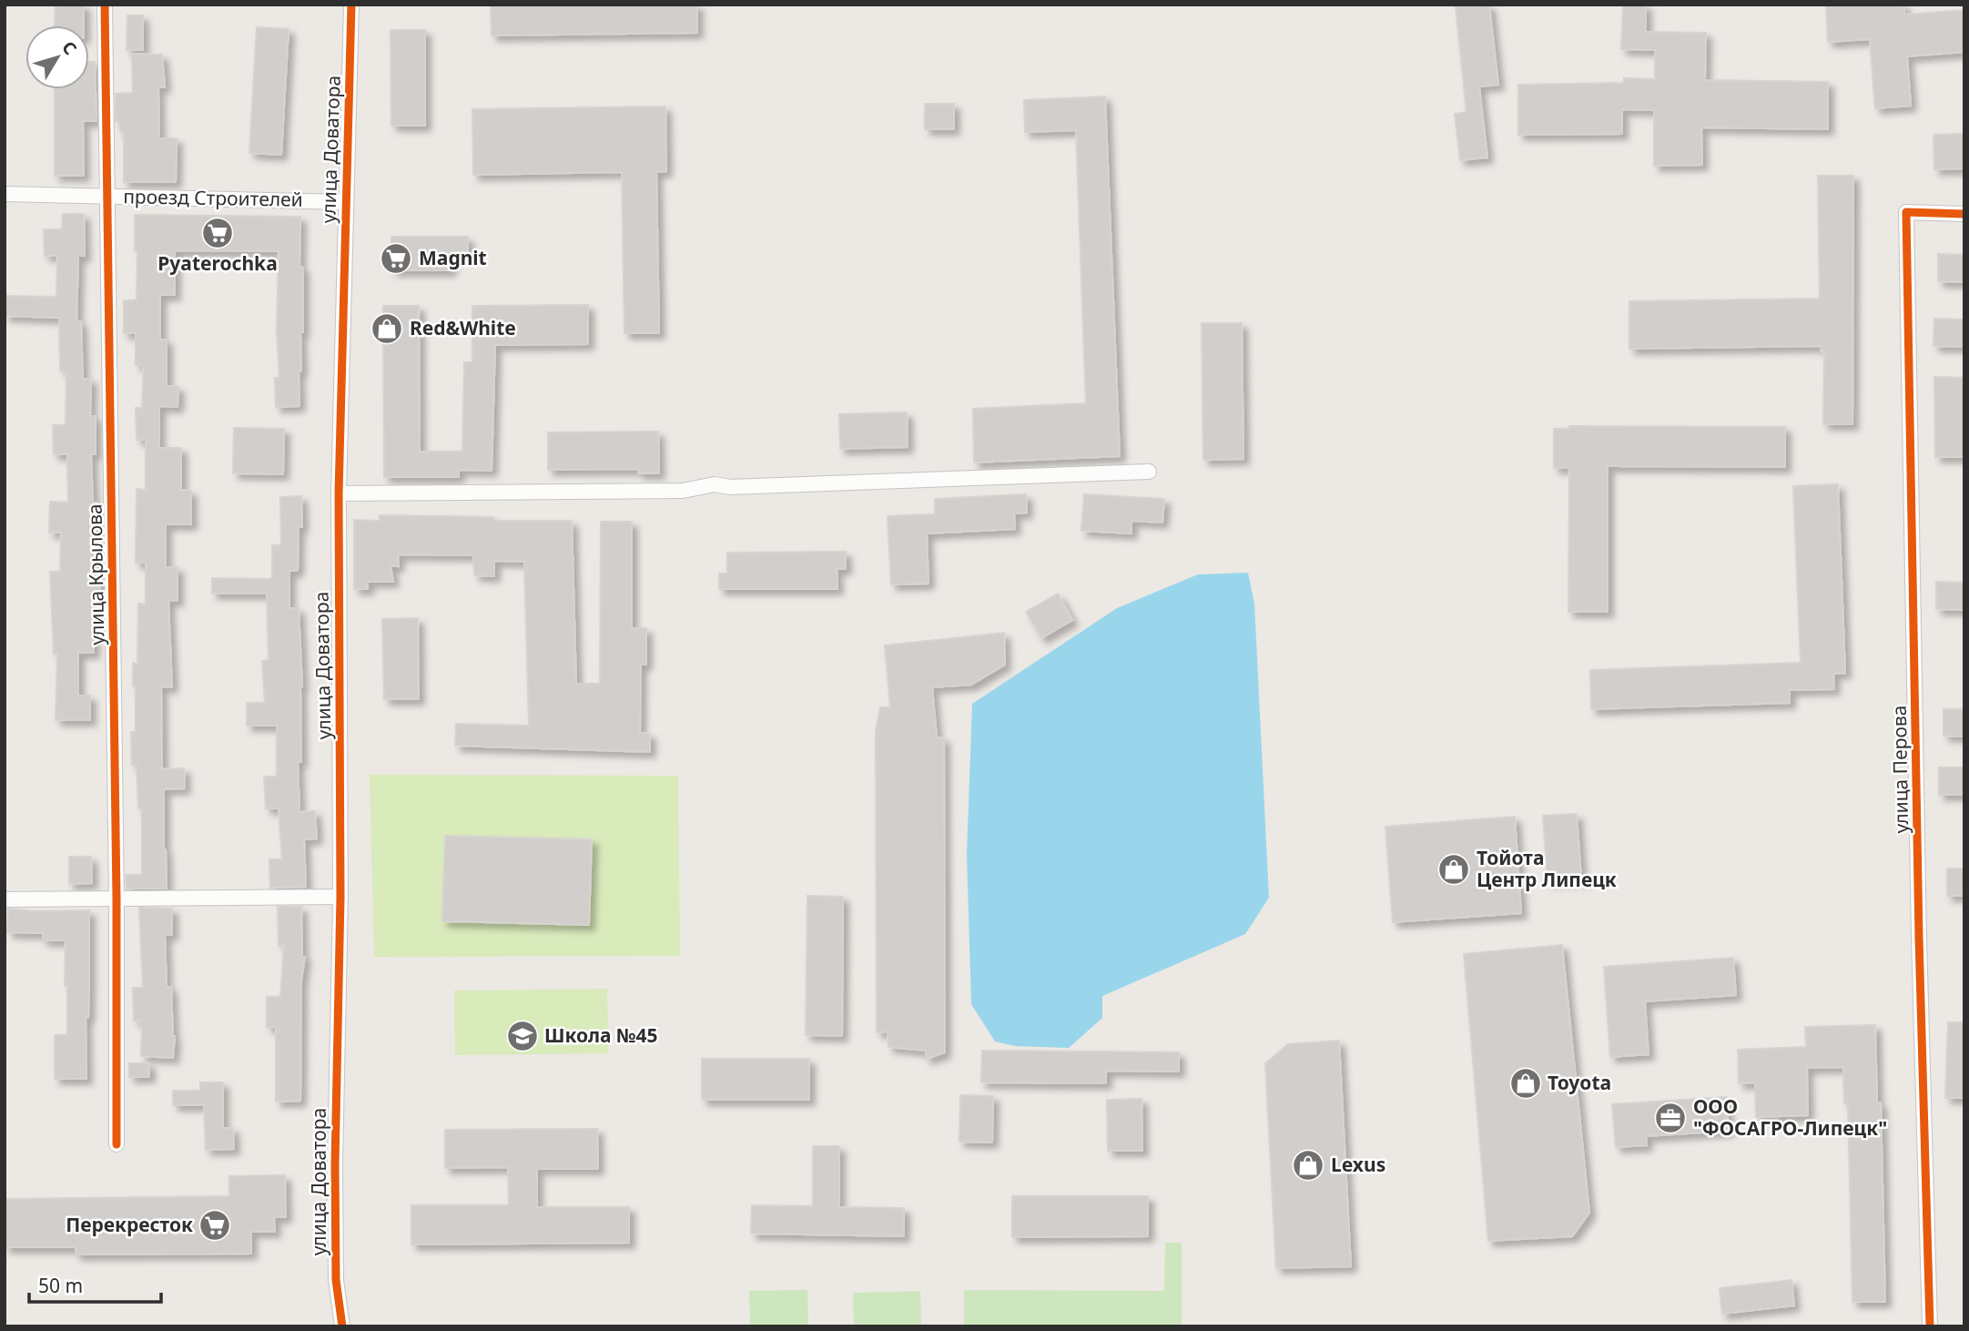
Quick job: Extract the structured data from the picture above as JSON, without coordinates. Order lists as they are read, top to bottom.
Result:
{
  "streets": {
    "street": [
      "улица Доватора",
      "проезд Строителей",
      "улица Крылова",
      "улица Перова"
    ]
  },
  "crossings": [
    ["улица Доватора", "проезд Строителей"],
    ["проезд Строителей", "улица Крылова"]
  ],
  "places": {
    "supermarket": ["Pyaterochka", "Magnit", "Перекресток"],
    "shop": [
      "Red&White",
      "Тойота Центр Липецк",
      "Toyota",
      "Lexus"
    ],
    "school or university": ["Школа №45"],
    "office": ["ООО \"ФОСАГРО-Липецк\""]
  },
  "scale_bar": "50 m",
  "north": "top right"
}
